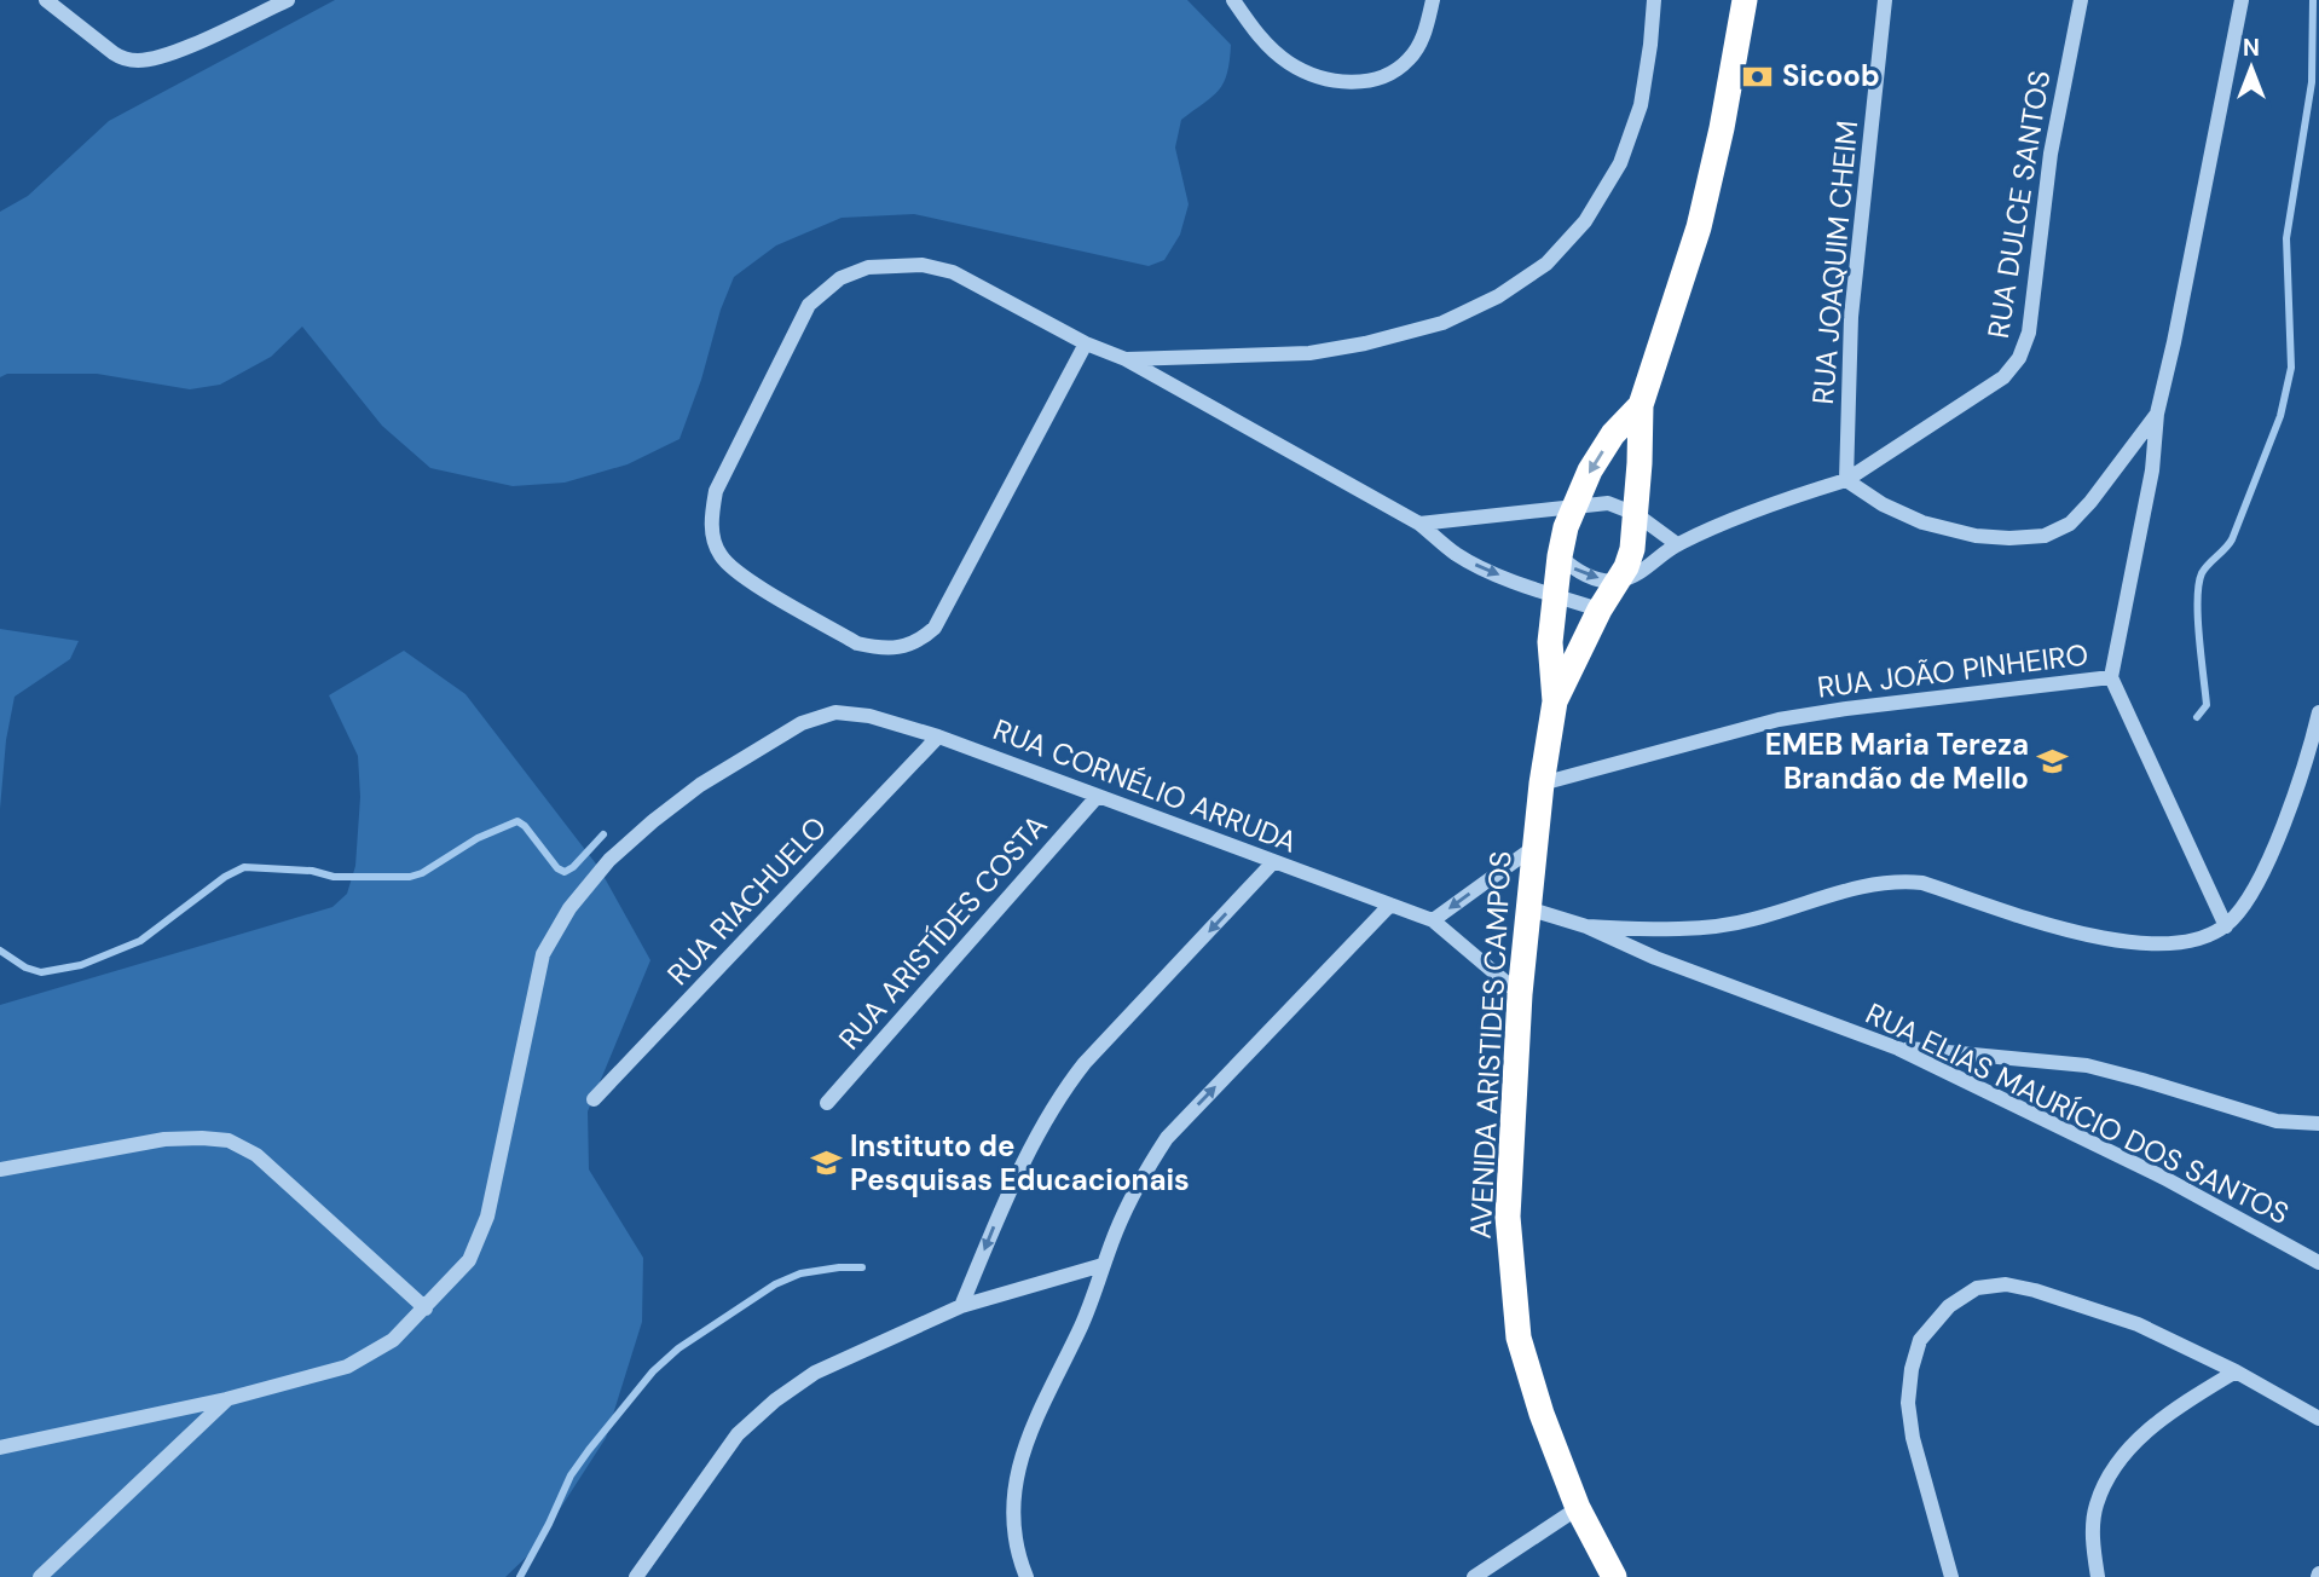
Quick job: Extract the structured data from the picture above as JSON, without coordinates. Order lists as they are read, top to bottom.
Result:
{
  "streets": {
    "highway": ["AVENIDA ARISTIDES CAMPOS"],
    "street": [
      "RUA DULCE SANTOS",
      "RUA JOAQUIM CHEIM",
      "RUA JOÃO PINHEIRO",
      "RUA CORNÉLIO ARRUDA",
      "RUA RIACHUELO",
      "RUA ARISTÍDES COSTA",
      "RUA ELIAS MAURÍCIO DOS SANTOS"
    ]
  },
  "crossings": [
    ["RUA DULCE SANTOS", "RUA JOAQUIM CHEIM"],
    ["RUA DULCE SANTOS", "AVENIDA ARISTIDES CAMPOS"],
    ["RUA JOÃO PINHEIRO", "AVENIDA ARISTIDES CAMPOS"],
    ["RUA CORNÉLIO ARRUDA", "RUA RIACHUELO"],
    ["RUA CORNÉLIO ARRUDA", "RUA ARISTÍDES COSTA"],
    ["RUA CORNÉLIO ARRUDA", "AVENIDA ARISTIDES CAMPOS"],
    ["AVENIDA ARISTIDES CAMPOS", "RUA ELIAS MAURÍCIO DOS SANTOS"]
  ],
  "places": {
    "bank": ["Sicoob"],
    "school or university": ["EMEB Maria Tereza Brandão de Mello", "Instituto de Pesquisas Educacionais"]
  },
  "north": "top"
}
